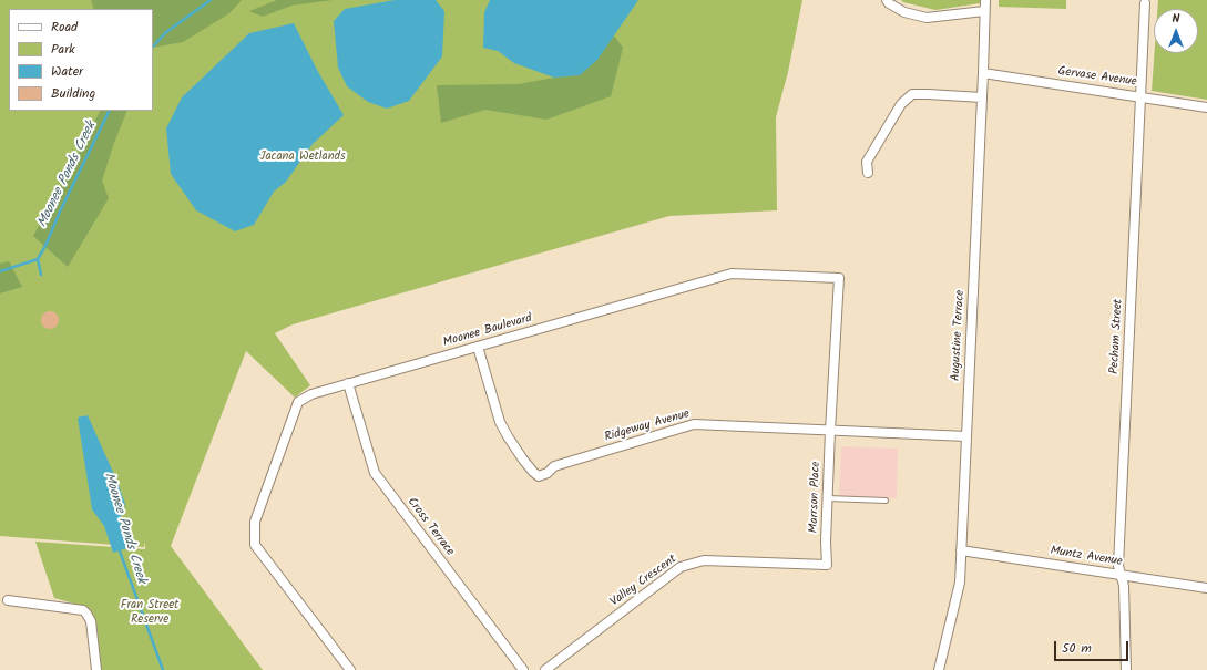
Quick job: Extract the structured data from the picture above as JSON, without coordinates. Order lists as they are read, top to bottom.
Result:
{
  "streets": {
    "street": [
      "Gervase Avenue",
      "Moonee Boulevard",
      "Augustine Terrace",
      "Pecham Street",
      "Ridgeway Avenue",
      "Marrson Place",
      "Cross Terrace",
      "Muntz Avenue",
      "Valley Crescent"
    ]
  },
  "crossings": [
    ["Gervase Avenue", "Augustine Terrace"],
    ["Gervase Avenue", "Pecham Street"],
    ["Moonee Boulevard", "Ridgeway Avenue"],
    ["Moonee Boulevard", "Marrson Place"],
    ["Moonee Boulevard", "Cross Terrace"],
    ["Augustine Terrace", "Ridgeway Avenue"],
    ["Augustine Terrace", "Muntz Avenue"],
    ["Pecham Street", "Muntz Avenue"],
    ["Ridgeway Avenue", "Marrson Place"],
    ["Marrson Place", "Valley Crescent"]
  ],
  "water": ["Moonee Ponds Creek"],
  "parks": ["Jacana Wetlands", "Fran Street Reserve"],
  "legend": [
    "Road",
    "Park",
    "Water",
    "Building"
  ],
  "scale_bar": "50 m",
  "north": "top"
}
